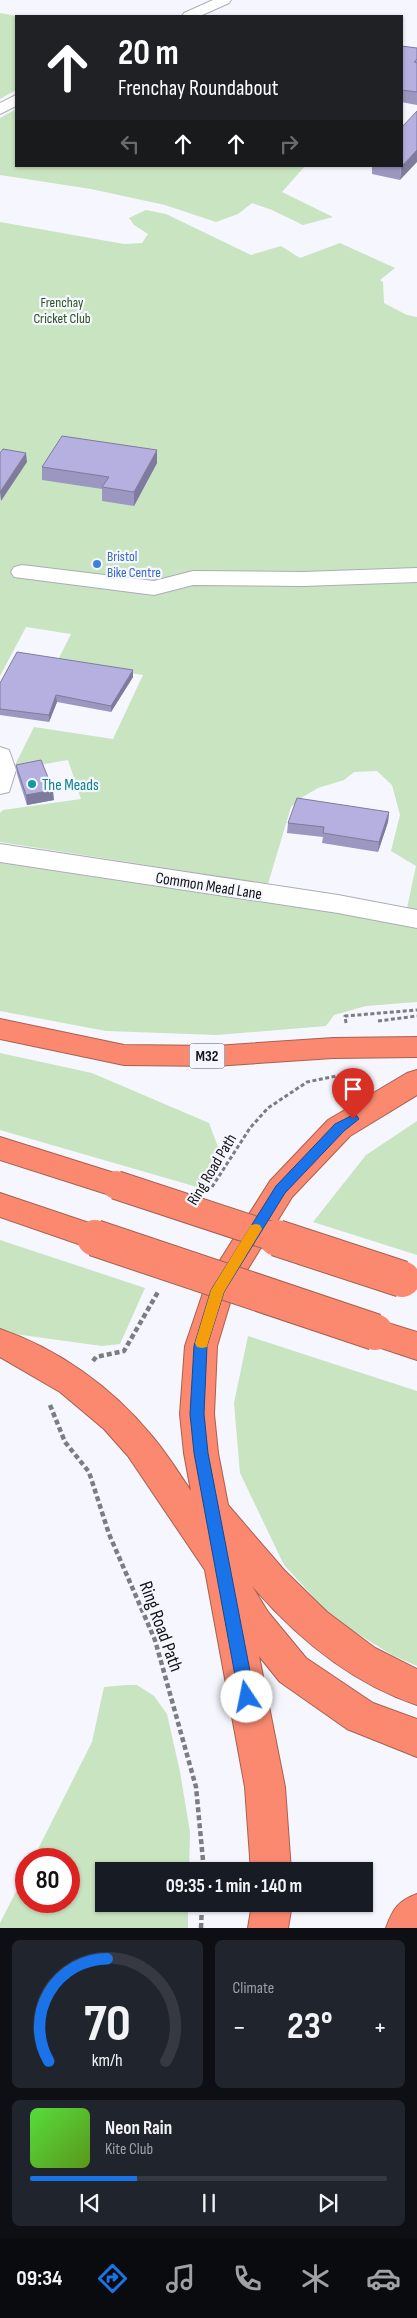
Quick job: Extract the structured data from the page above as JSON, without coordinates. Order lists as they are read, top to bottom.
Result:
{
  "streets": {
    "highway": ["M32"],
    "street": ["Common Mead Lane"],
    "path": ["Ring Road Path"]
  },
  "crossings": [
    ["M32", "Ring Road Path"]
  ],
  "parks": ["Frenchay Cricket Club"],
  "places": ["Bristol Bike Centre", "The Meads"],
  "page": {
    "turn": ["20 m", "Frenchay Roundabout"],
    "limit": "80",
    "trip": "09:35 · 1 min · 140 m",
    "tile": "Climate",
    "heat": ["−", "23°", "+"],
    "song": ["Neon Rain", "Kite Club"],
    "tabs": "09:34",
    "gauge": ["70", "km/h"]
  }
}
